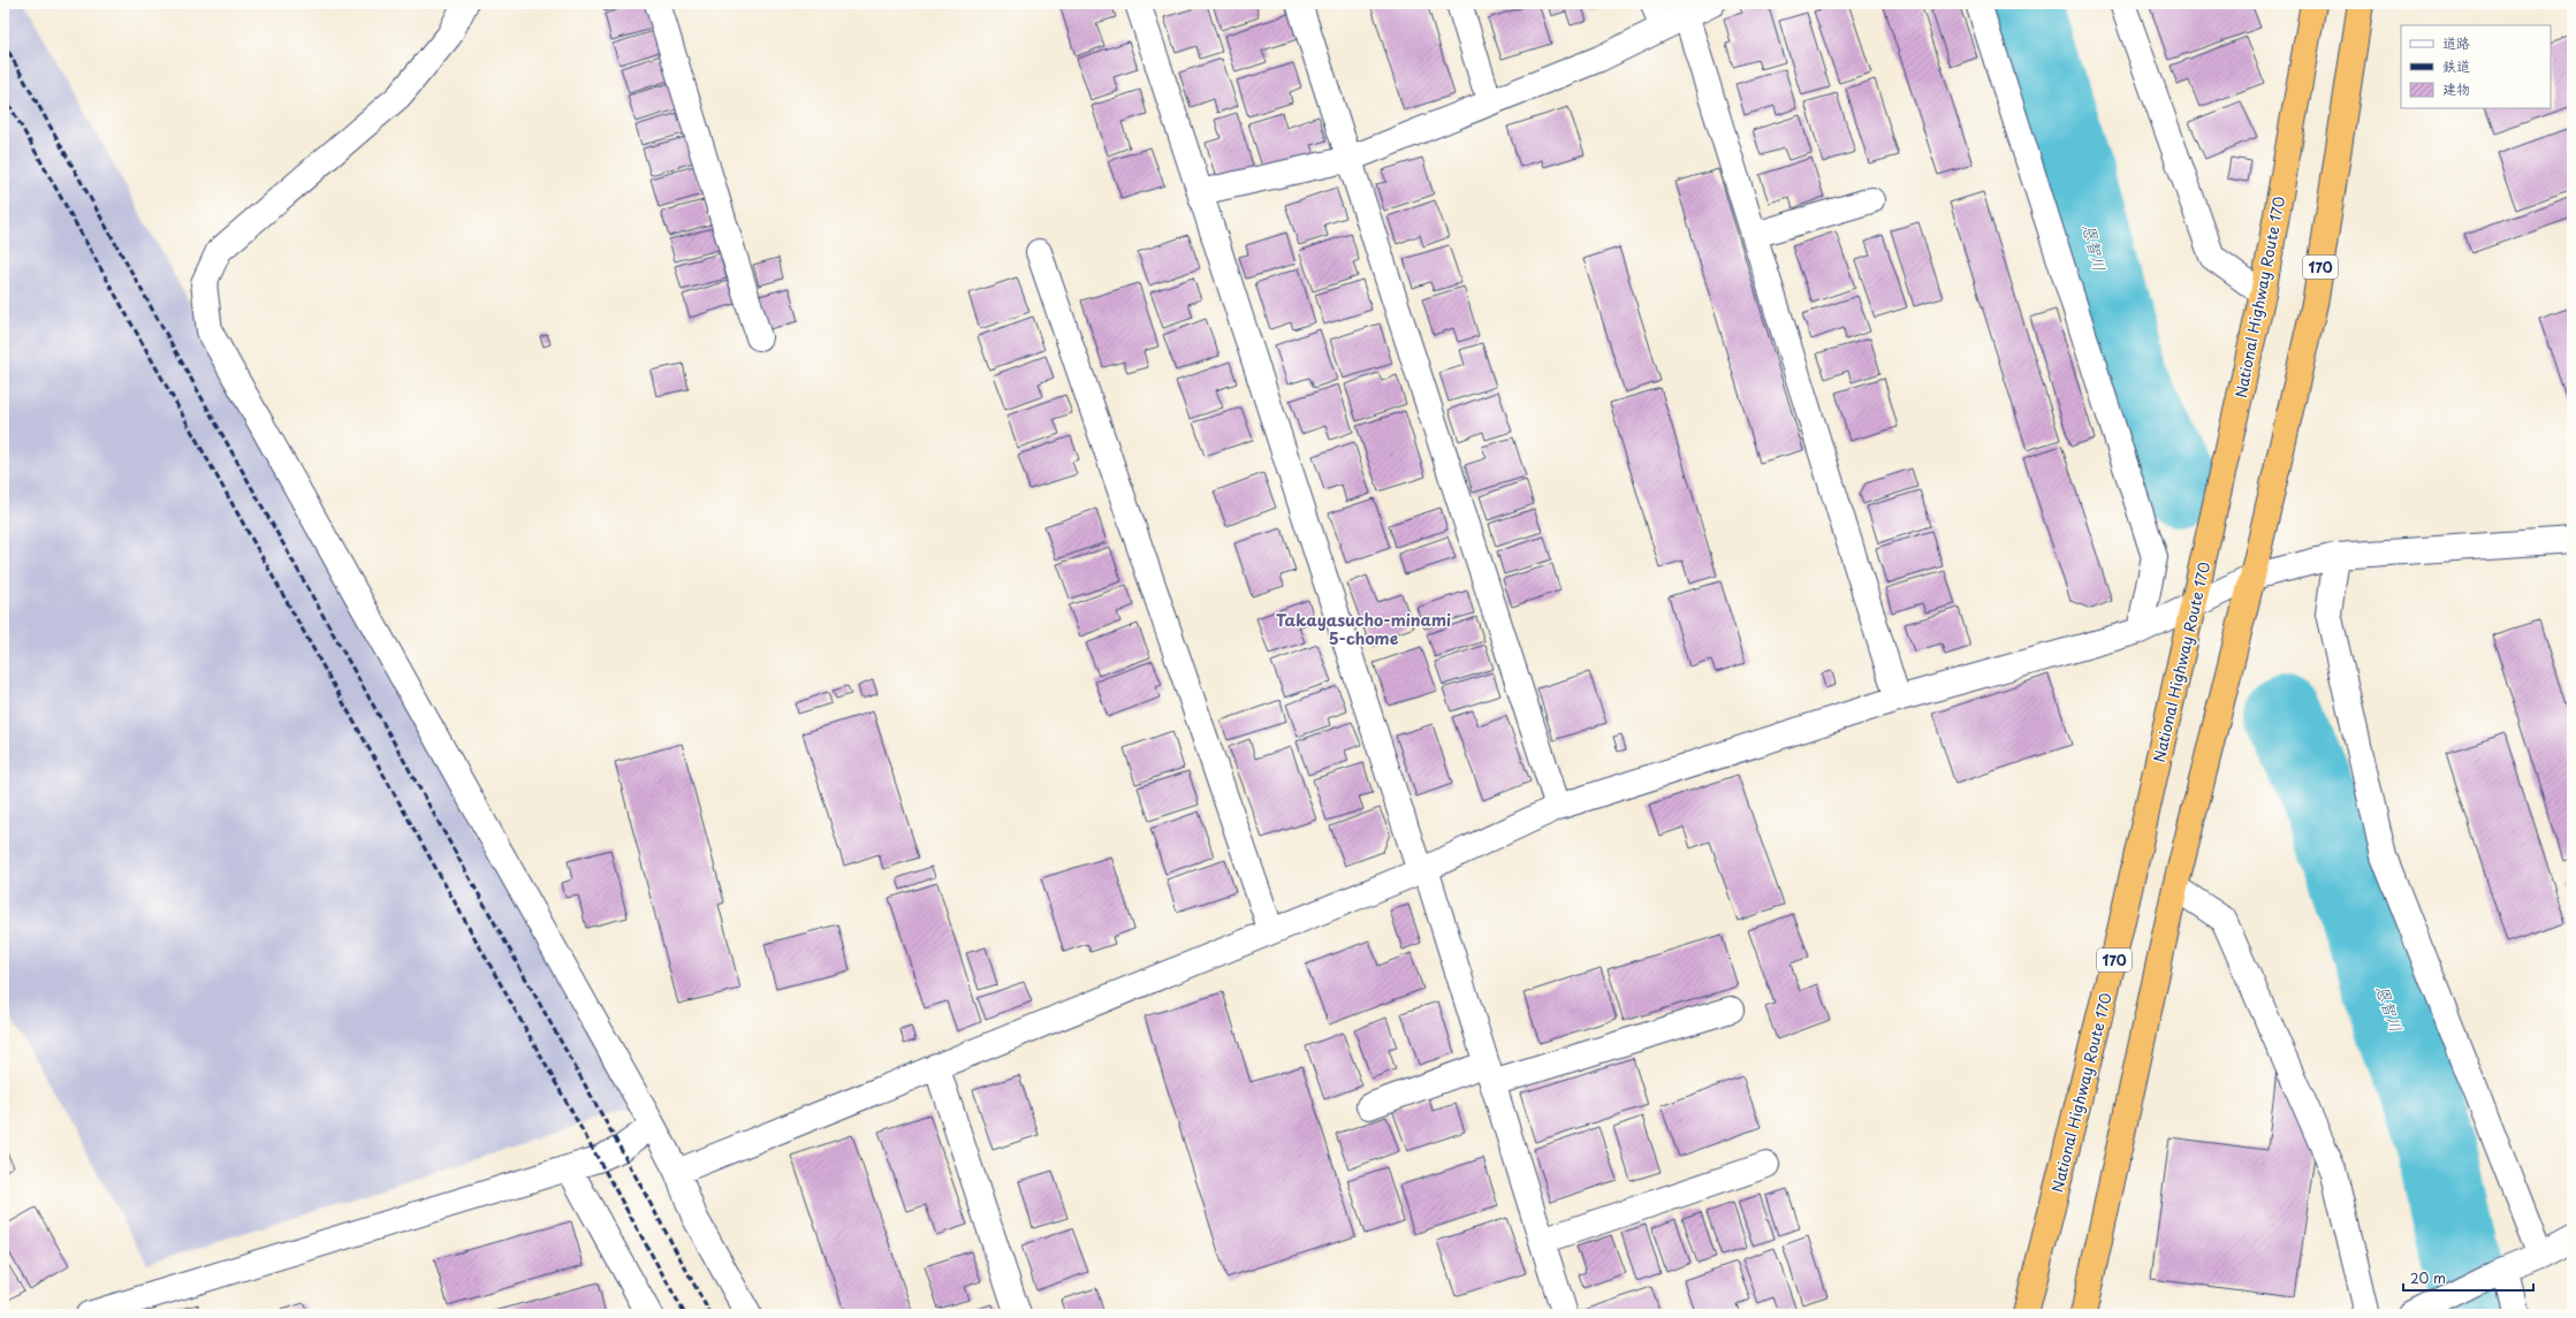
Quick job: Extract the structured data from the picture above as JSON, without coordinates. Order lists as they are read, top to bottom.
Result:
{
  "streets": {
    "highway": ["170", "National Highway Route 170"]
  },
  "districts": ["Takayasucho-minami 5-chome"],
  "water": ["恩智川"],
  "legend": ["道路", "鉄道", "建物"],
  "scale_bar": "20 m"
}
